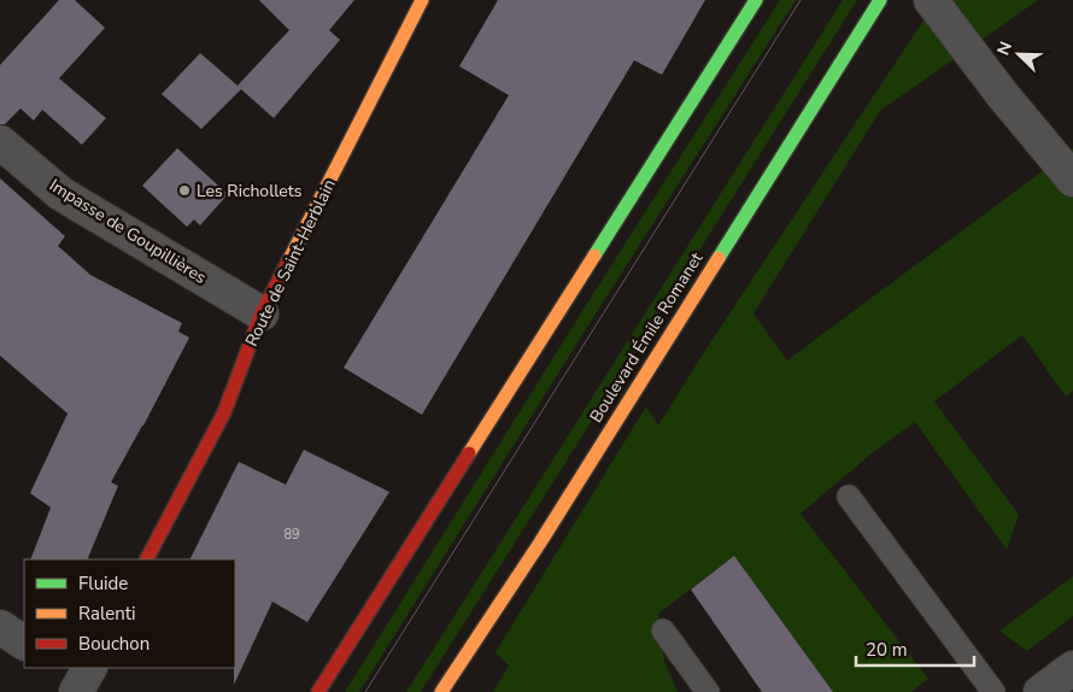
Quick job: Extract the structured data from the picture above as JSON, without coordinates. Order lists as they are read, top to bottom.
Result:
{
  "streets": {
    "main road": ["Route de Saint-Herblain", "Boulevard Émile Romanet"],
    "street": ["Impasse de Goupillières"]
  },
  "crossings": [
    ["Impasse de Goupillières", "Route de Saint-Herblain"]
  ],
  "places": ["Les Richollets"],
  "house_numbers": ["89"],
  "legend": ["Fluide", "Ralenti", "Bouchon"],
  "scale_bar": "20 m",
  "north": "top left"
}
